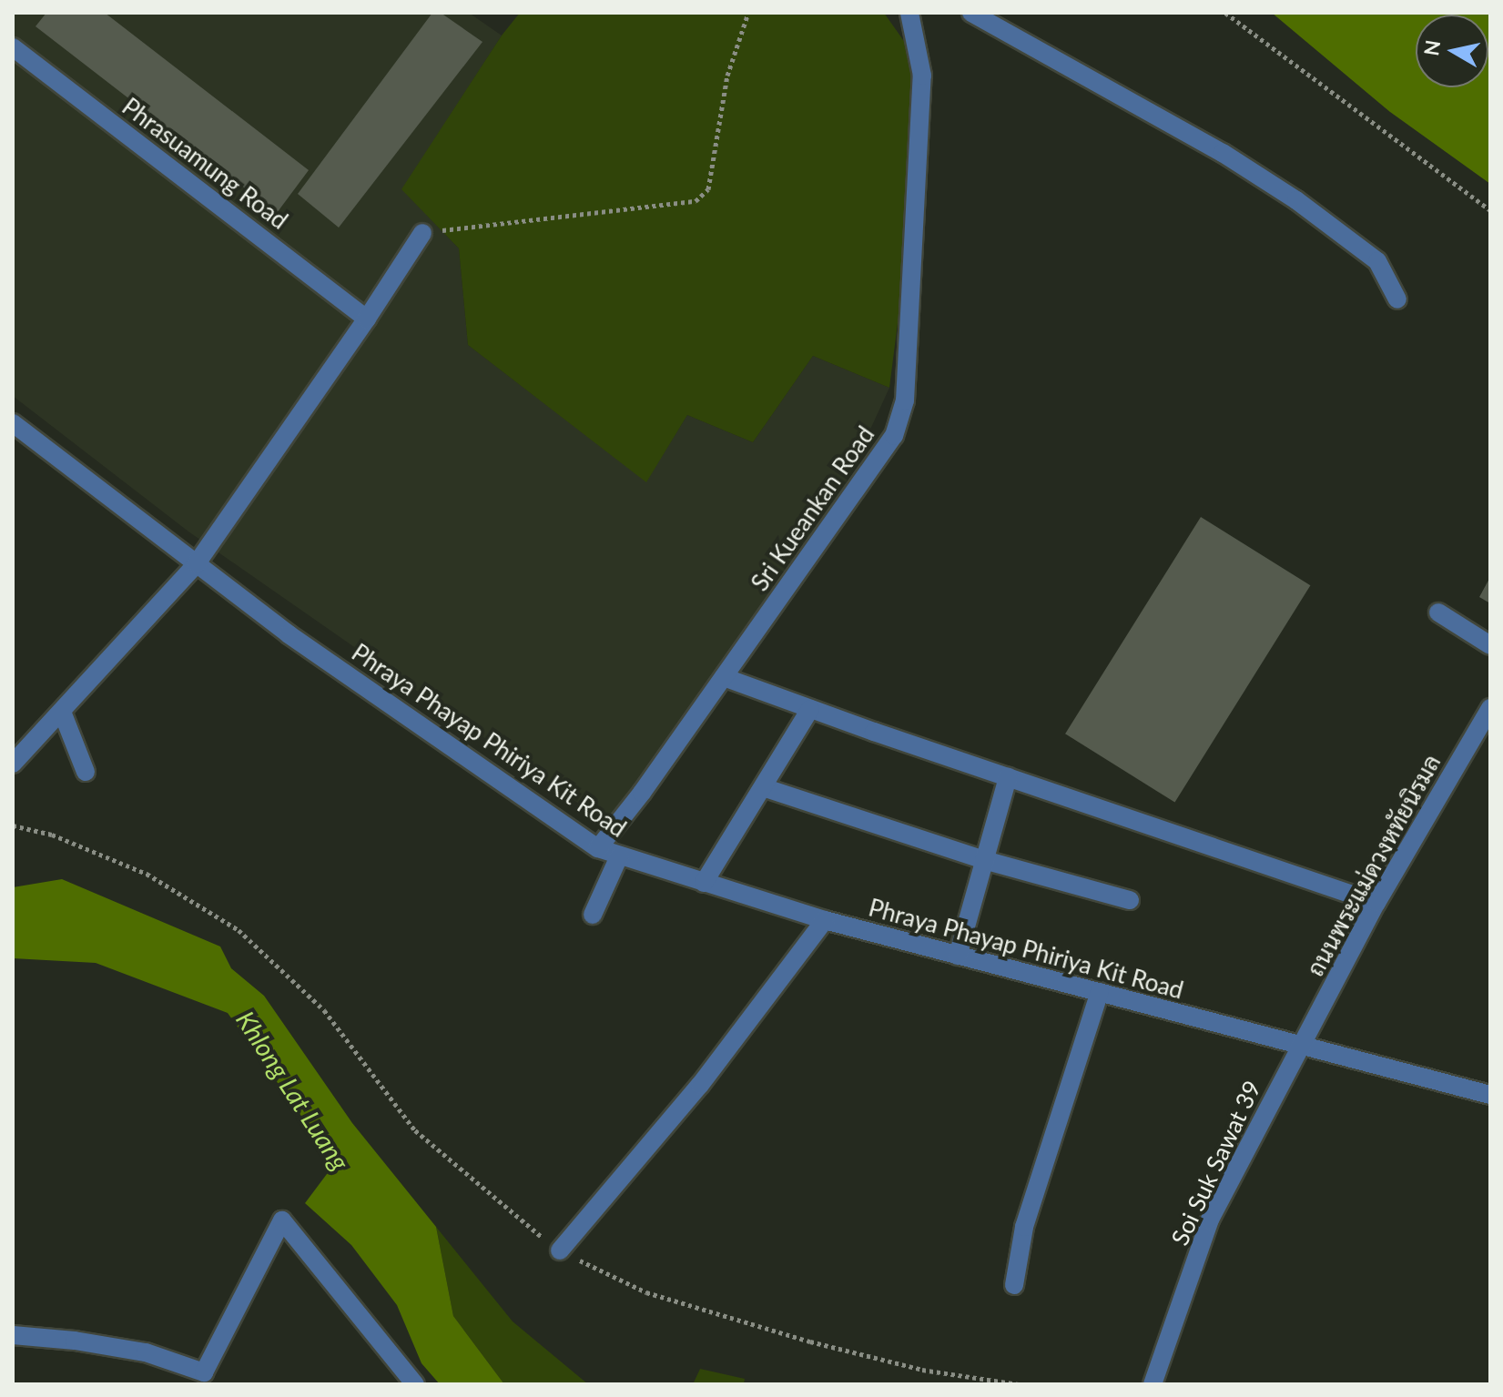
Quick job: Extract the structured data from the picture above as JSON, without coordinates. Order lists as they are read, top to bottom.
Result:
{
  "streets": {
    "street": [
      "Phrasuamung Road",
      "Sri Kueankan Road",
      "Phraya Phayap Phiriya Kit Road",
      "ถนนพระแม่ดวงหทัยนิรมล",
      "Soi Suk Sawat 39"
    ]
  },
  "crossings": [
    ["Sri Kueankan Road", "Phraya Phayap Phiriya Kit Road"],
    ["Phraya Phayap Phiriya Kit Road", "ถนนพระแม่ดวงหทัยนิรมล"],
    ["Phraya Phayap Phiriya Kit Road", "Soi Suk Sawat 39"],
    ["ถนนพระแม่ดวงหทัยนิรมล", "Soi Suk Sawat 39"]
  ],
  "water": ["Khlong Lat Luang"],
  "north": "left"
}
